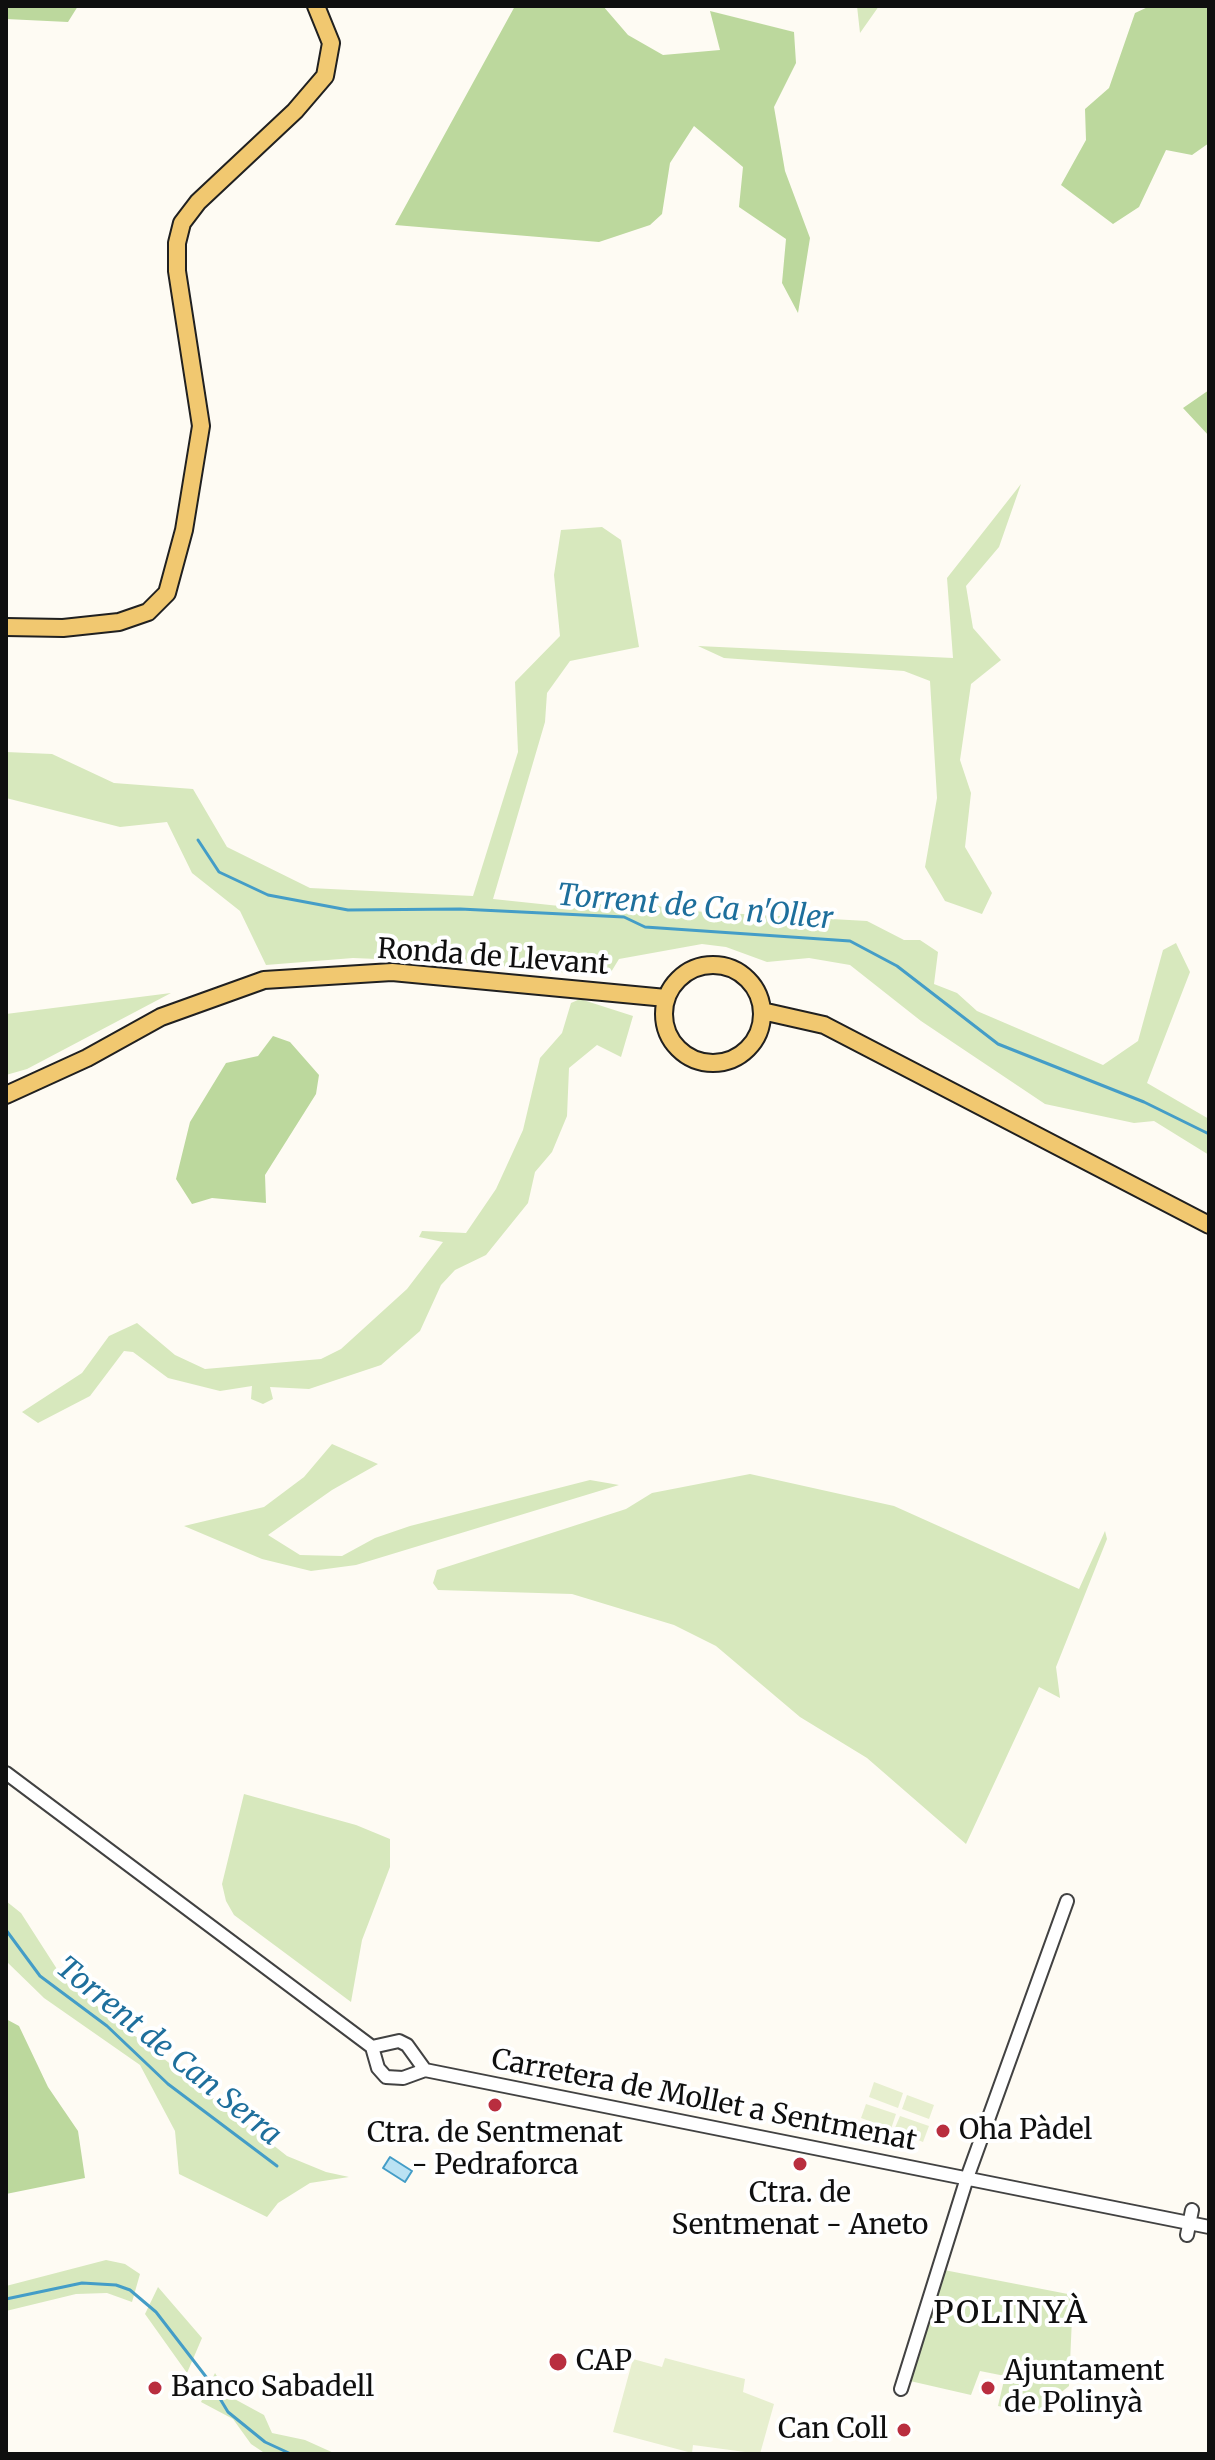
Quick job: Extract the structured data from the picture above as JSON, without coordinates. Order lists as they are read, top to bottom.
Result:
{
  "streets": {
    "main road": ["Ronda de Llevant"],
    "street": ["Carretera de Mollet a Sentmenat"]
  },
  "districts": ["POLINYÀ"],
  "water": ["Torrent de Ca n'Oller", "Torrent de Can Serra"],
  "places": [
    "Ctra. de Sentmenat - Pedraforca",
    "Oha Pàdel",
    "Ctra. de Sentmenat - Aneto",
    "CAP",
    "Banco Sabadell",
    "Ajuntament de Polinyà",
    "Can Coll"
  ]
}
